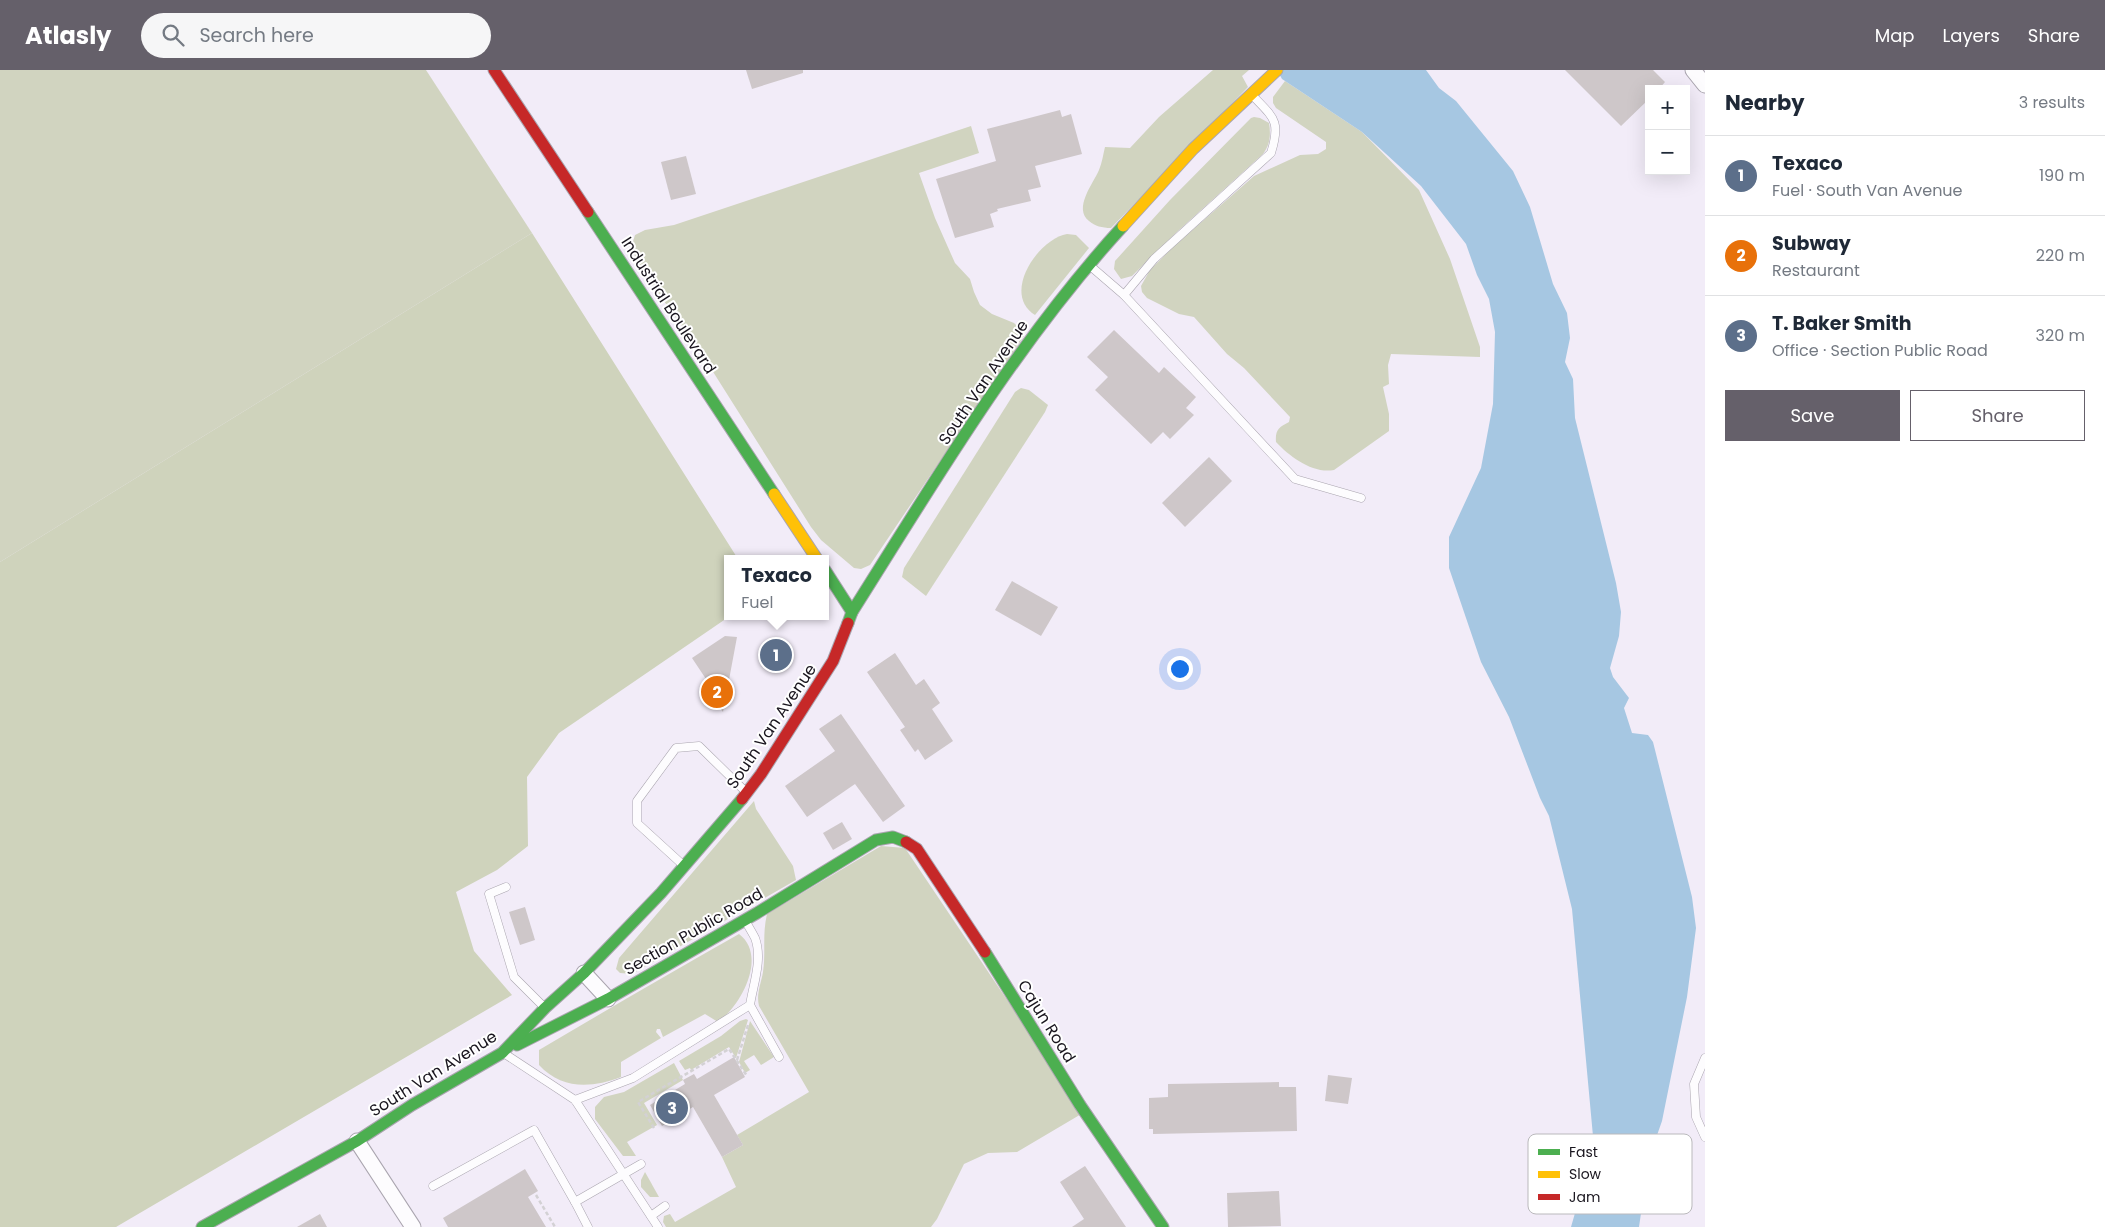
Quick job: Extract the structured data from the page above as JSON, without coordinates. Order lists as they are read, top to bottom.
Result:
{
  "streets": {
    "main road": [
      "Industrial Boulevard",
      "South Van Avenue",
      "Section Public Road",
      "Cajun Road"
    ]
  },
  "crossings": [
    ["South Van Avenue", "Section Public Road"],
    ["Section Public Road", "Cajun Road"]
  ],
  "legend": ["Fast", "Slow", "Jam"],
  "page": {
    "header": "Atlasly",
    "search": "Search here",
    "nav": ["Map", "Layers", "Share"],
    "heading": ["Nearby", "3 results"],
    "map_buttons": ["+", "−"],
    "list": [
      {
        "mark": "1",
        "name": "Texaco",
        "note": "Fuel · South Van Avenue",
        "value": "190 m"
      },
      {
        "mark": "2",
        "name": "Subway",
        "note": "Restaurant",
        "value": "220 m"
      },
      {
        "mark": "3",
        "name": "T. Baker Smith",
        "note": "Office · Section Public Road",
        "value": "320 m"
      }
    ],
    "buttons": ["Save", "Share"],
    "popup": ["Texaco", "Fuel"],
    "pins": ["1", "2", "3"]
  }
}
